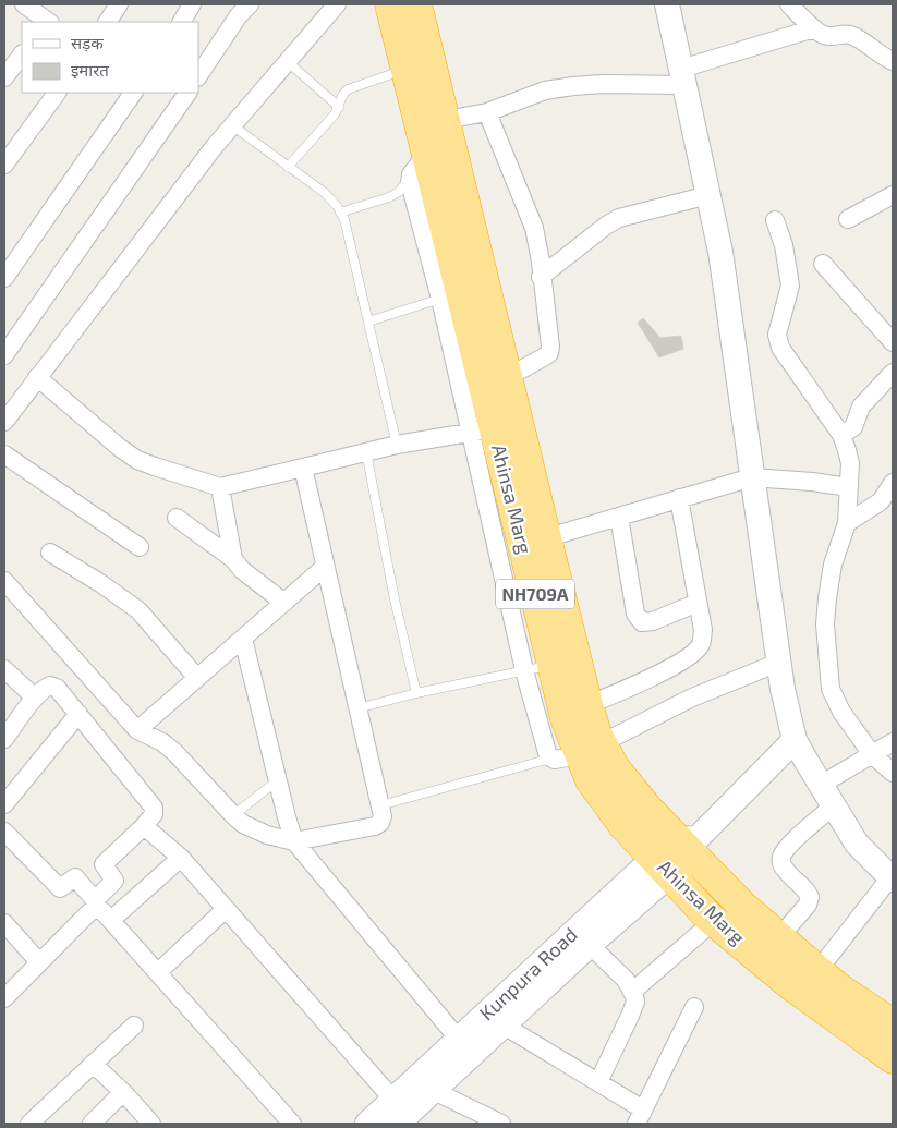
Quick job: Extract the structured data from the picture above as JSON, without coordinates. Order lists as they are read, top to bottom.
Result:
{
  "streets": {
    "highway": ["Ahinsa Marg", "NH709A"],
    "street": ["Kunpura Road"]
  },
  "crossings": [
    ["Ahinsa Marg", "Kunpura Road"]
  ],
  "legend": ["सड़क", "इमारत"]
}
